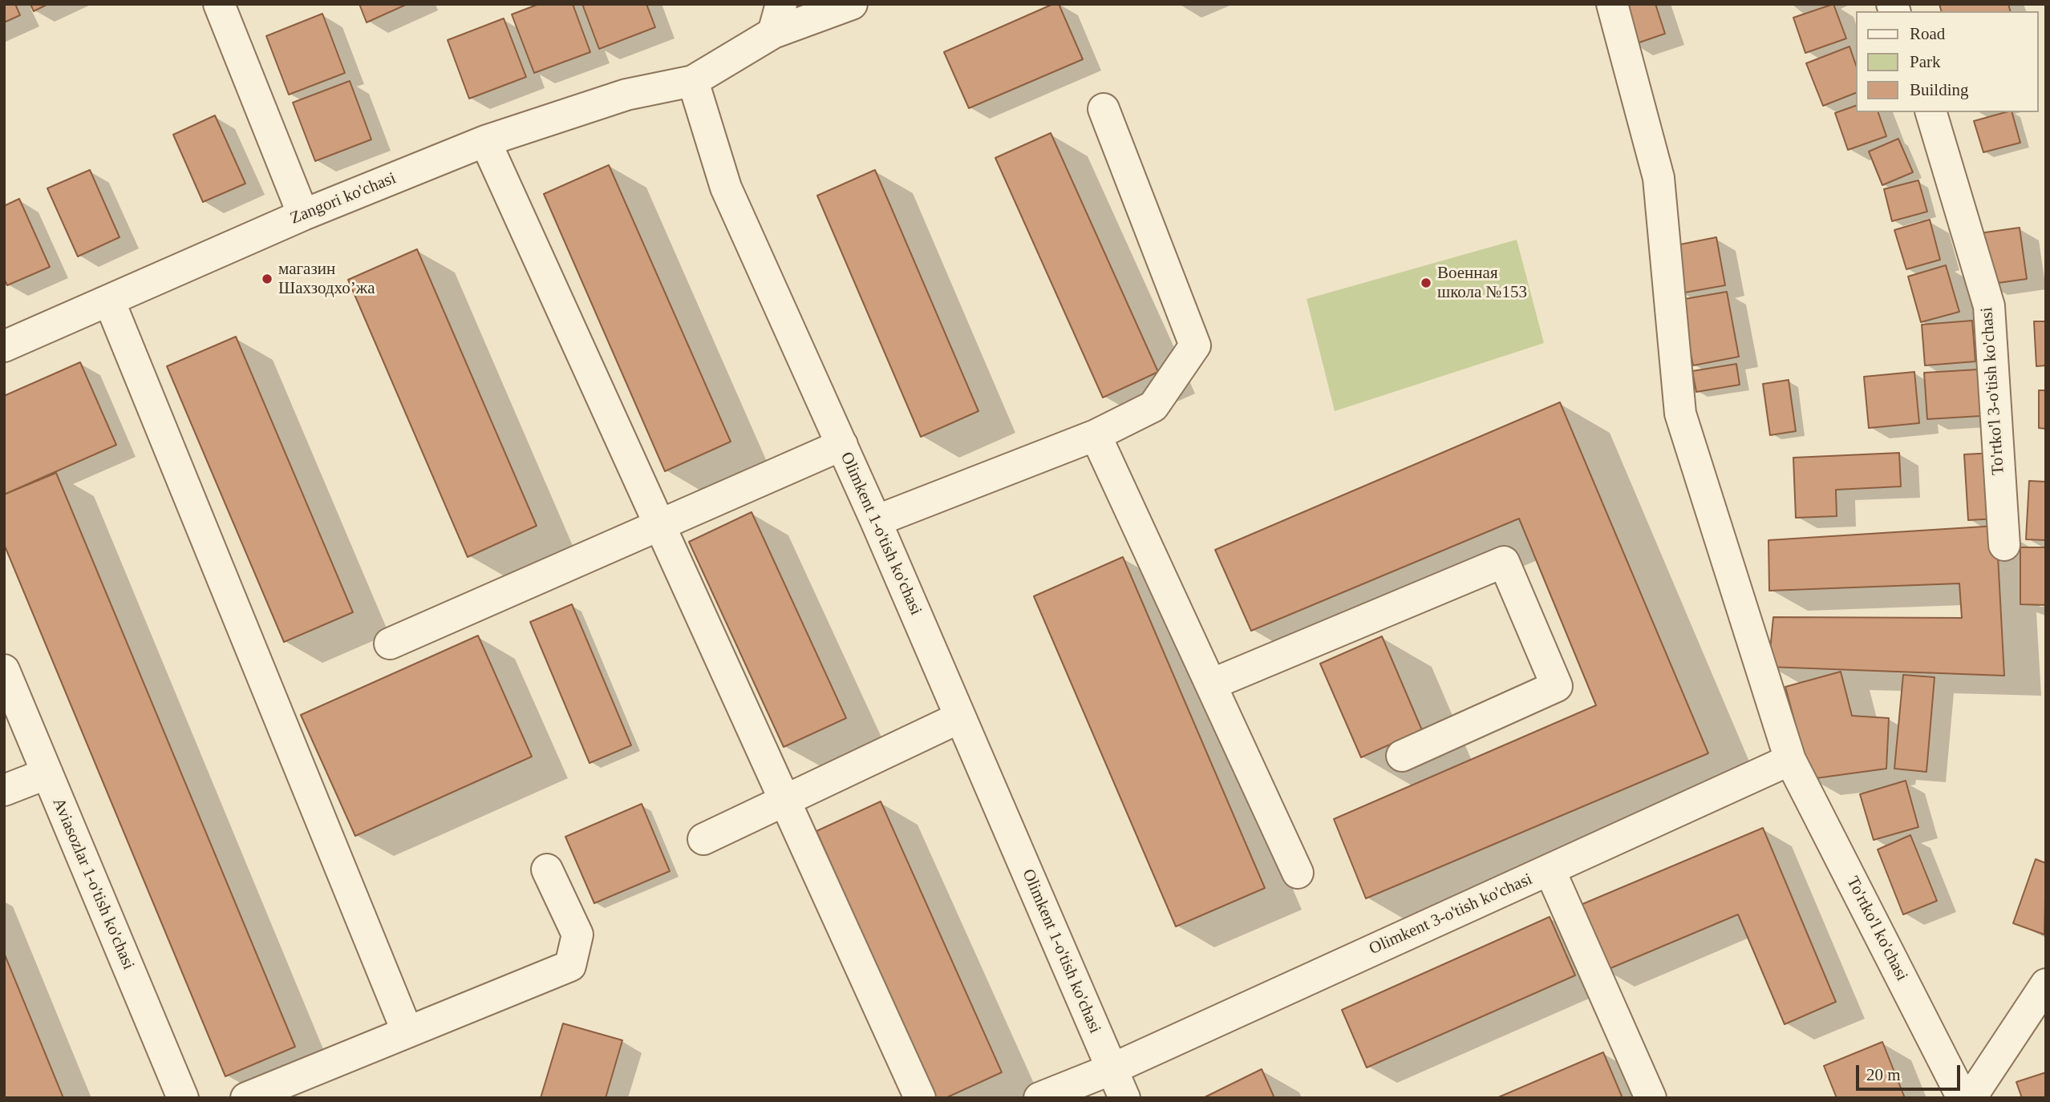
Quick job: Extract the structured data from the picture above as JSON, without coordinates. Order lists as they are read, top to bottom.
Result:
{
  "streets": {
    "street": [
      "Zangori ko'chasi",
      "To'rtko'l 3-o'tish ko'chasi",
      "Olimkent 1-o'tish ko'chasi",
      "Aviasozlar 1-o'tish ko'chasi",
      "Olimkent 3-o'tish ko'chasi",
      "To'rtko'l ko'chasi"
    ]
  },
  "crossings": [
    ["Zangori ko'chasi", "Olimkent 1-o'tish ko'chasi"],
    ["Olimkent 1-o'tish ko'chasi", "Olimkent 3-o'tish ko'chasi"],
    ["Olimkent 3-o'tish ko'chasi", "To'rtko'l ko'chasi"]
  ],
  "places": ["магазин Шахзодхо’жа", "Военная школа №153"],
  "legend": ["Road", "Park", "Building"],
  "scale_bar": "20 m"
}
